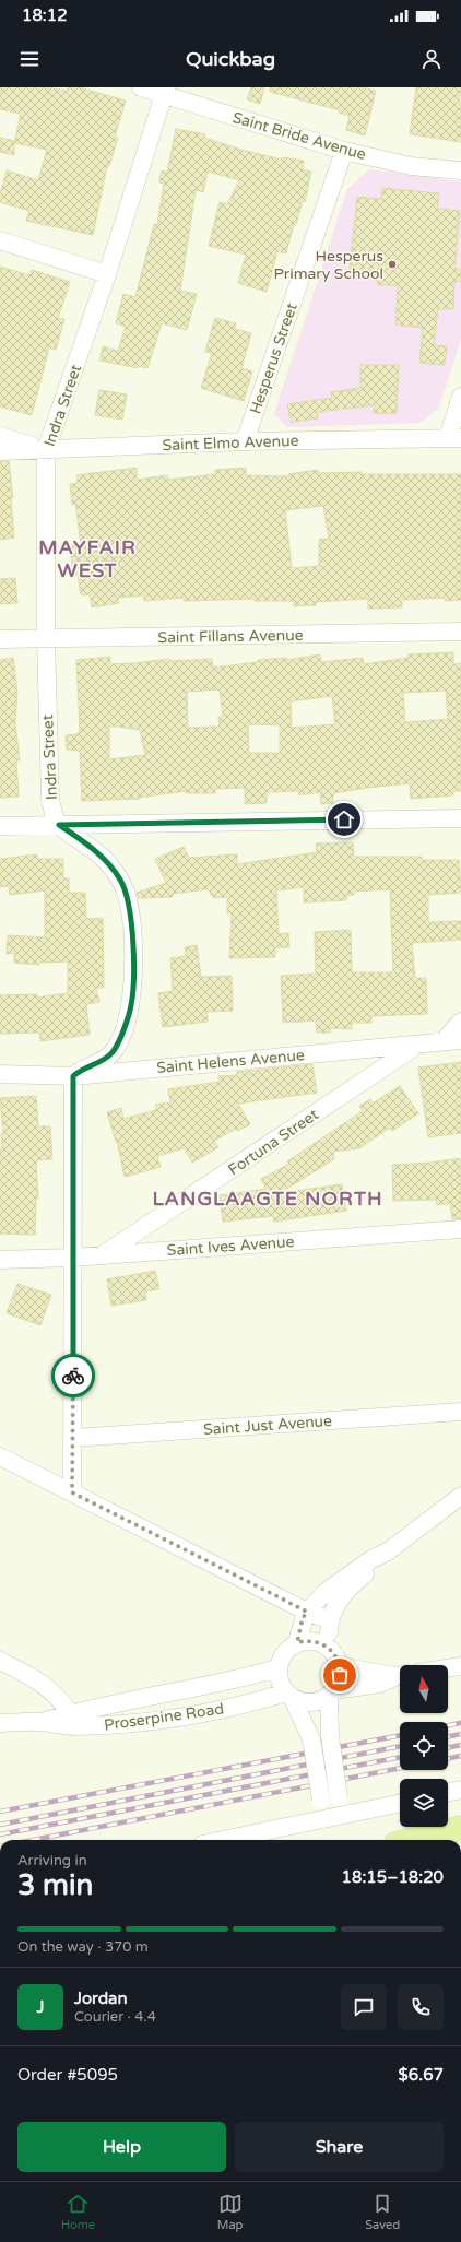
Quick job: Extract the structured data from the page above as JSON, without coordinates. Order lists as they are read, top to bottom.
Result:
{
  "streets": {
    "street": [
      "Saint Bride Avenue",
      "Hesperus Street",
      "Indra Street",
      "Saint Elmo Avenue",
      "Saint Fillans Avenue",
      "Saint Helens Avenue",
      "Fortuna Street",
      "Saint Ives Avenue",
      "Saint Just Avenue",
      "Proserpine Road"
    ]
  },
  "crossings": [
    ["Saint Bride Avenue", "Hesperus Street"],
    ["Saint Bride Avenue", "Indra Street"],
    ["Hesperus Street", "Saint Elmo Avenue"],
    ["Indra Street", "Saint Elmo Avenue"],
    ["Indra Street", "Saint Fillans Avenue"],
    ["Saint Helens Avenue", "Fortuna Street"],
    ["Fortuna Street", "Saint Ives Avenue"]
  ],
  "districts": ["MAYFAIR WEST", "LANGLAAGTE NORTH"],
  "places": ["Hesperus Primary School"],
  "north": "top",
  "page": {
    "status": "18:12",
    "header": "Quickbag",
    "heading": ["3 min", "Arriving in", "18:15–18:20"],
    "panel": [
      "Jordan",
      "Courier · 4.4",
      "Order #5095",
      "$6.67"
    ],
    "bar": "On the way · 370 m",
    "round": "J",
    "buttons": ["Help", "Share"],
    "tabs": ["Home", "Map", "Saved"]
  }
}
